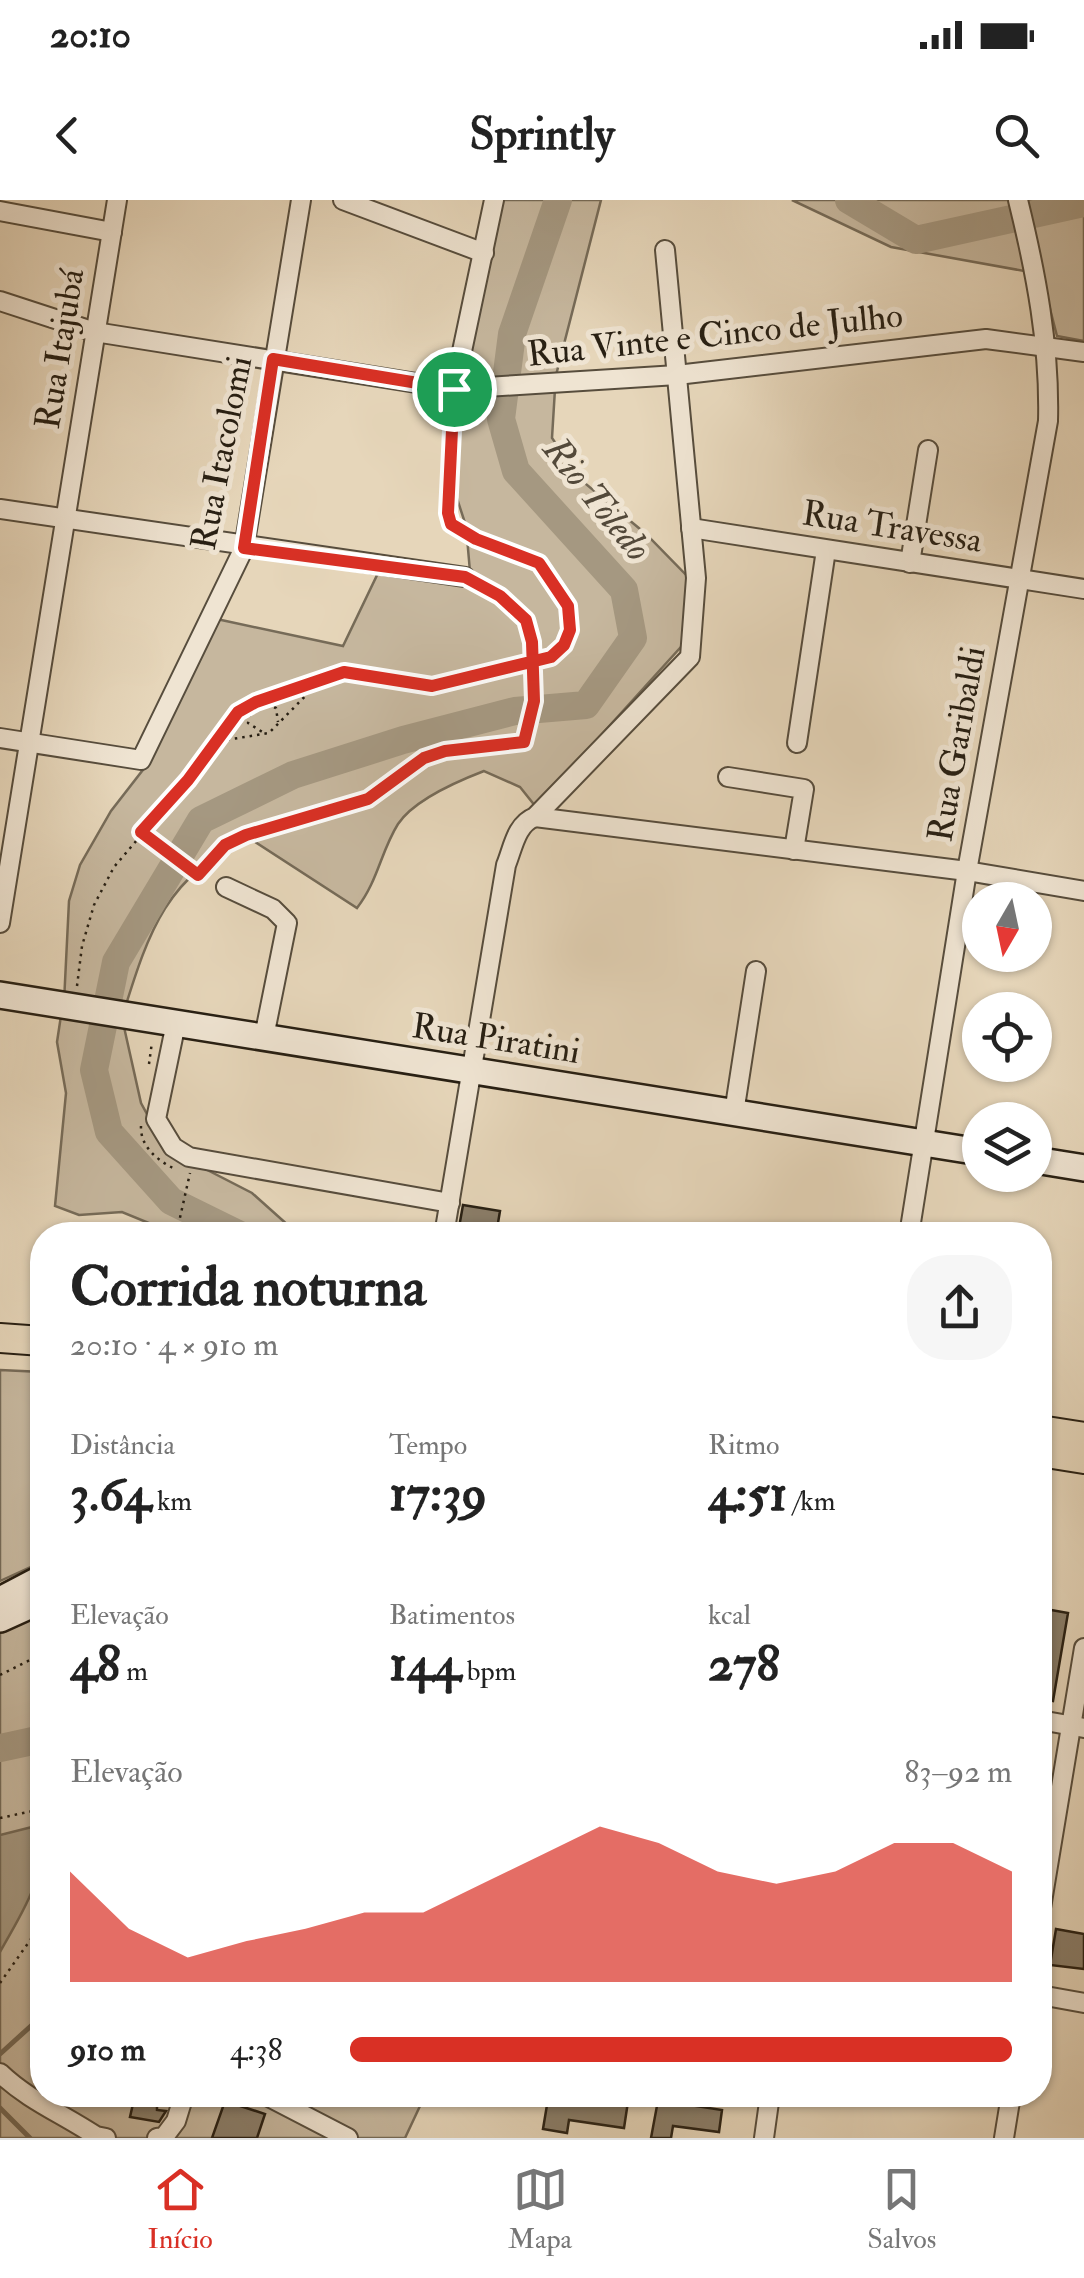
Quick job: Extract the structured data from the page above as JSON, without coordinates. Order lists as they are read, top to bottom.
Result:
{
  "streets": {
    "street": [
      "Rua Vinte e Cinco de Julho",
      "Rua Itajubá",
      "Rua Itacolomi",
      "Rua Travessa",
      "Rua Garibaldi",
      "Rua Piratini"
    ]
  },
  "crossings": [
    ["Rua Vinte e Cinco de Julho", "Rua Itajubá"],
    ["Rua Vinte e Cinco de Julho", "Rua Itacolomi"],
    ["Rua Vinte e Cinco de Julho", "Rua Garibaldi"],
    ["Rua Itajubá", "Rua Itacolomi"],
    ["Rua Travessa", "Rua Garibaldi"],
    ["Rua Garibaldi", "Rua Piratini"]
  ],
  "water": ["Rio Toledo"],
  "north": "bottom",
  "page": {
    "status": "20:10",
    "header": "Sprintly",
    "heading": ["Corrida noturna", "20:10 · 4 × 910 m"],
    "stats": [
      ["Distância", "3.64 km"],
      ["Tempo", "17:39"],
      ["Ritmo", "4:51 /km"],
      ["Elevação", "48 m"],
      ["Batimentos", "144 bpm"],
      ["kcal", "278"]
    ],
    "chart": ["Elevação", "83–92 m"],
    "list": [
      {
        "name": "910 m",
        "note": "4:38"
      }
    ],
    "tabs": ["Início", "Mapa", "Salvos"]
  }
}
